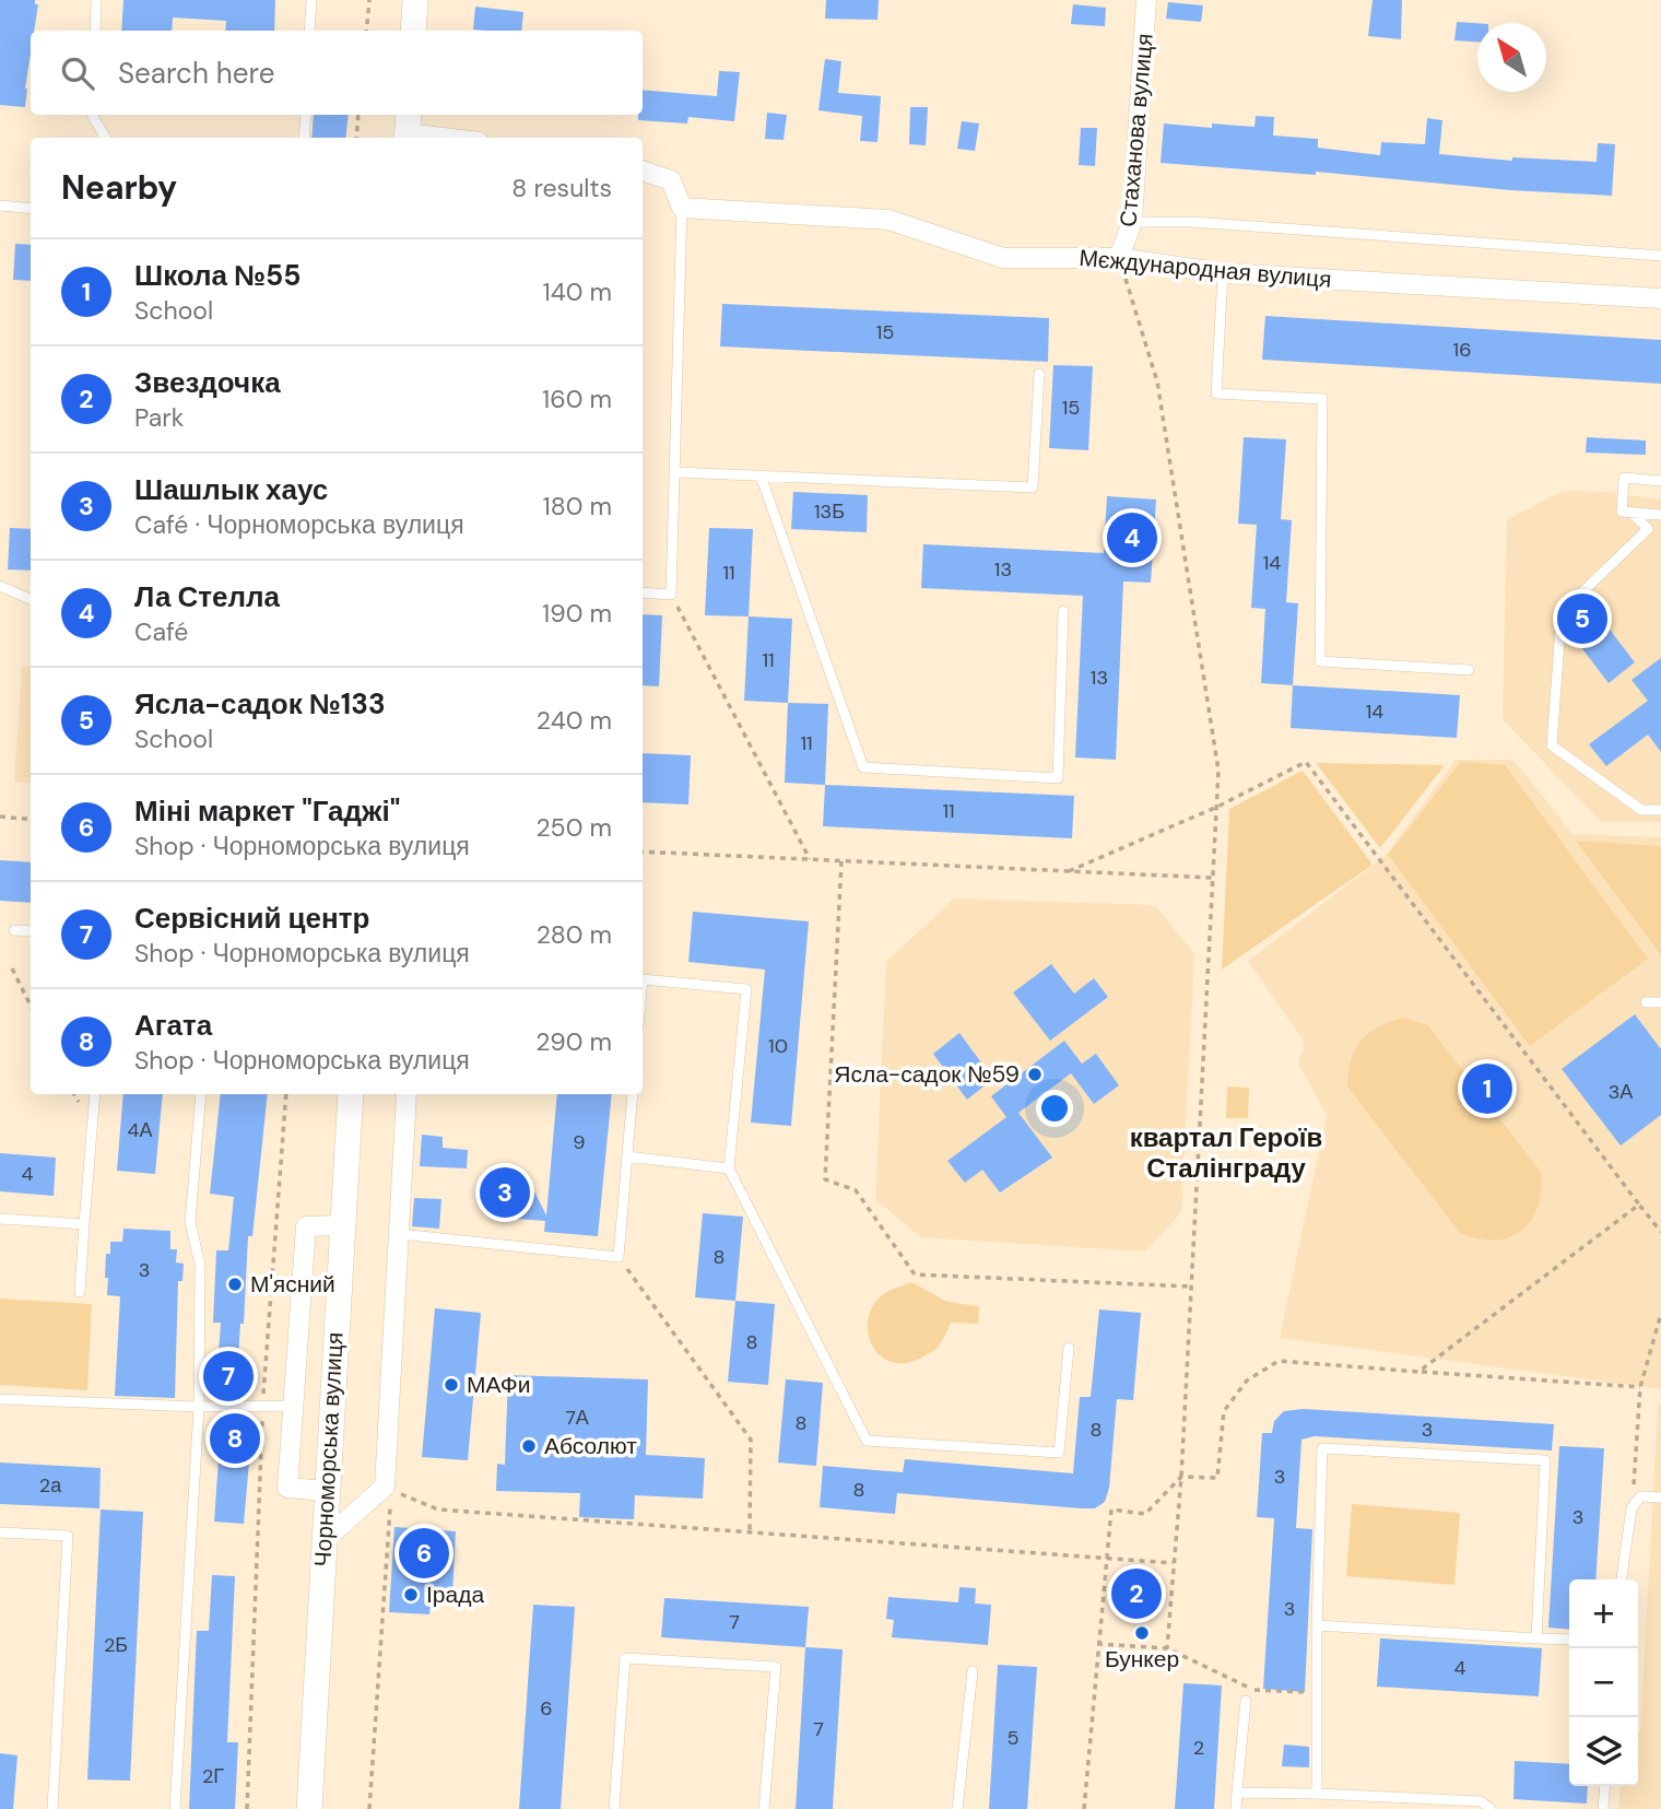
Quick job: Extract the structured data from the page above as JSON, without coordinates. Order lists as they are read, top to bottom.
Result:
{
  "streets": {
    "street": ["Стаханова вулиця", "Мєждународная вулиця", "Чорноморська вулиця"]
  },
  "crossings": [
    ["Стаханова вулиця", "Мєждународная вулиця"]
  ],
  "districts": ["квартал Героїв Сталінграду"],
  "places": [
    "Ясла-садок №59",
    "М'ясний",
    "МАФи",
    "Абсолют",
    "Ірада",
    "Бункер"
  ],
  "house_numbers": [
    "15",
    "16",
    "15",
    "13Б",
    "14",
    "13",
    "11",
    "11",
    "13",
    "14",
    "11",
    "11",
    "10",
    "3А",
    "4А",
    "9",
    "4",
    "8",
    "3",
    "8",
    "7А",
    "8",
    "8",
    "3",
    "3",
    "2а",
    "8",
    "3",
    "3",
    "7",
    "2Б",
    "4",
    "6",
    "7",
    "5",
    "2",
    "2Г"
  ],
  "north": "top left",
  "page": {
    "search": "Search here",
    "heading": ["Nearby", "8 results"],
    "list": [
      {
        "mark": "1",
        "name": "Школа №55",
        "note": "School",
        "value": "140 m"
      },
      {
        "mark": "2",
        "name": "Звездочка",
        "note": "Park",
        "value": "160 m"
      },
      {
        "mark": "3",
        "name": "Шашлык хаус",
        "note": "Café · Чорноморська вулиця",
        "value": "180 m"
      },
      {
        "mark": "4",
        "name": "Ла Стелла",
        "note": "Café",
        "value": "190 m"
      },
      {
        "mark": "5",
        "name": "Ясла-садок №133",
        "note": "School",
        "value": "240 m"
      },
      {
        "mark": "6",
        "name": "Міні маркет \"Гаджі\"",
        "note": "Shop · Чорноморська вулиця",
        "value": "250 m"
      },
      {
        "mark": "7",
        "name": "Сервісний центр",
        "note": "Shop · Чорноморська вулиця",
        "value": "280 m"
      },
      {
        "mark": "8",
        "name": "Агата",
        "note": "Shop · Чорноморська вулиця",
        "value": "290 m"
      }
    ],
    "pins": [
      "4",
      "5",
      "1",
      "3",
      "7",
      "8",
      "6",
      "2"
    ],
    "map_buttons": ["+", "−"]
  }
}
